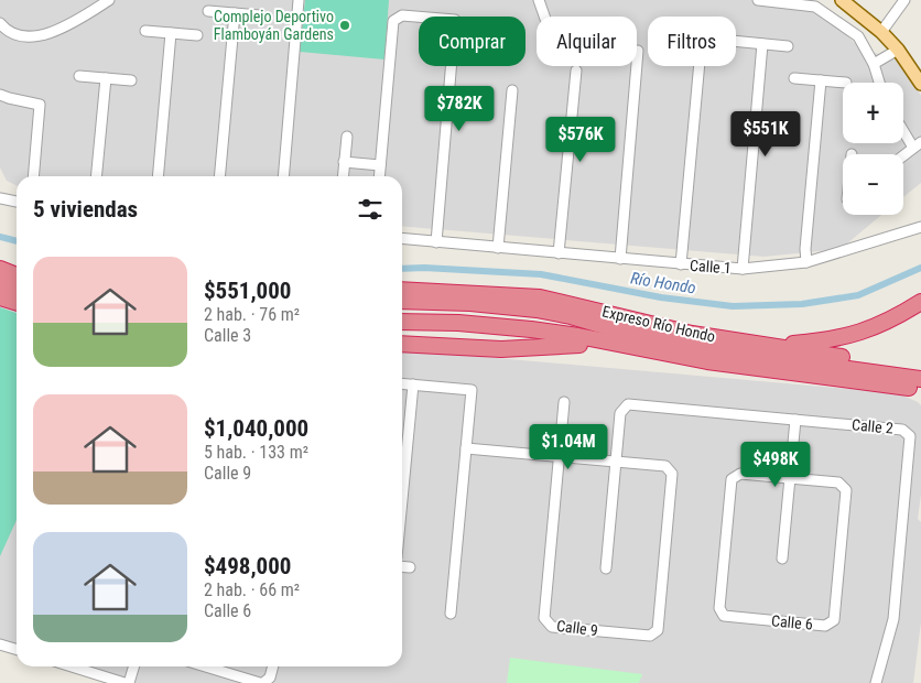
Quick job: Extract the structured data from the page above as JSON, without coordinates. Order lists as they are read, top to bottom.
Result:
{
  "streets": {
    "highway": ["Expreso Río Hondo"],
    "street": [
      "Calle 1",
      "Calle 2",
      "Calle 6",
      "Calle 9"
    ]
  },
  "crossings": [
    ["Calle 2", "Calle 9"]
  ],
  "water": ["Río Hondo"],
  "places": ["Complejo Deportivo Flamboyán Gardens"],
  "page": {
    "chip": ["Comprar", "Alquilar", "Filtros"],
    "map_buttons": ["+", "−"],
    "price": [
      "$782K",
      "$551K",
      "$576K",
      "$1.04M",
      "$498K"
    ],
    "heading": "5 viviendas",
    "list": [
      {
        "name": "$551,000",
        "note": "2 hab. · 76 m² · Calle 3"
      },
      {
        "name": "$1,040,000",
        "note": "5 hab. · 133 m² · Calle 9"
      },
      {
        "name": "$498,000",
        "note": "2 hab. · 66 m² · Calle 6"
      }
    ]
  }
}
